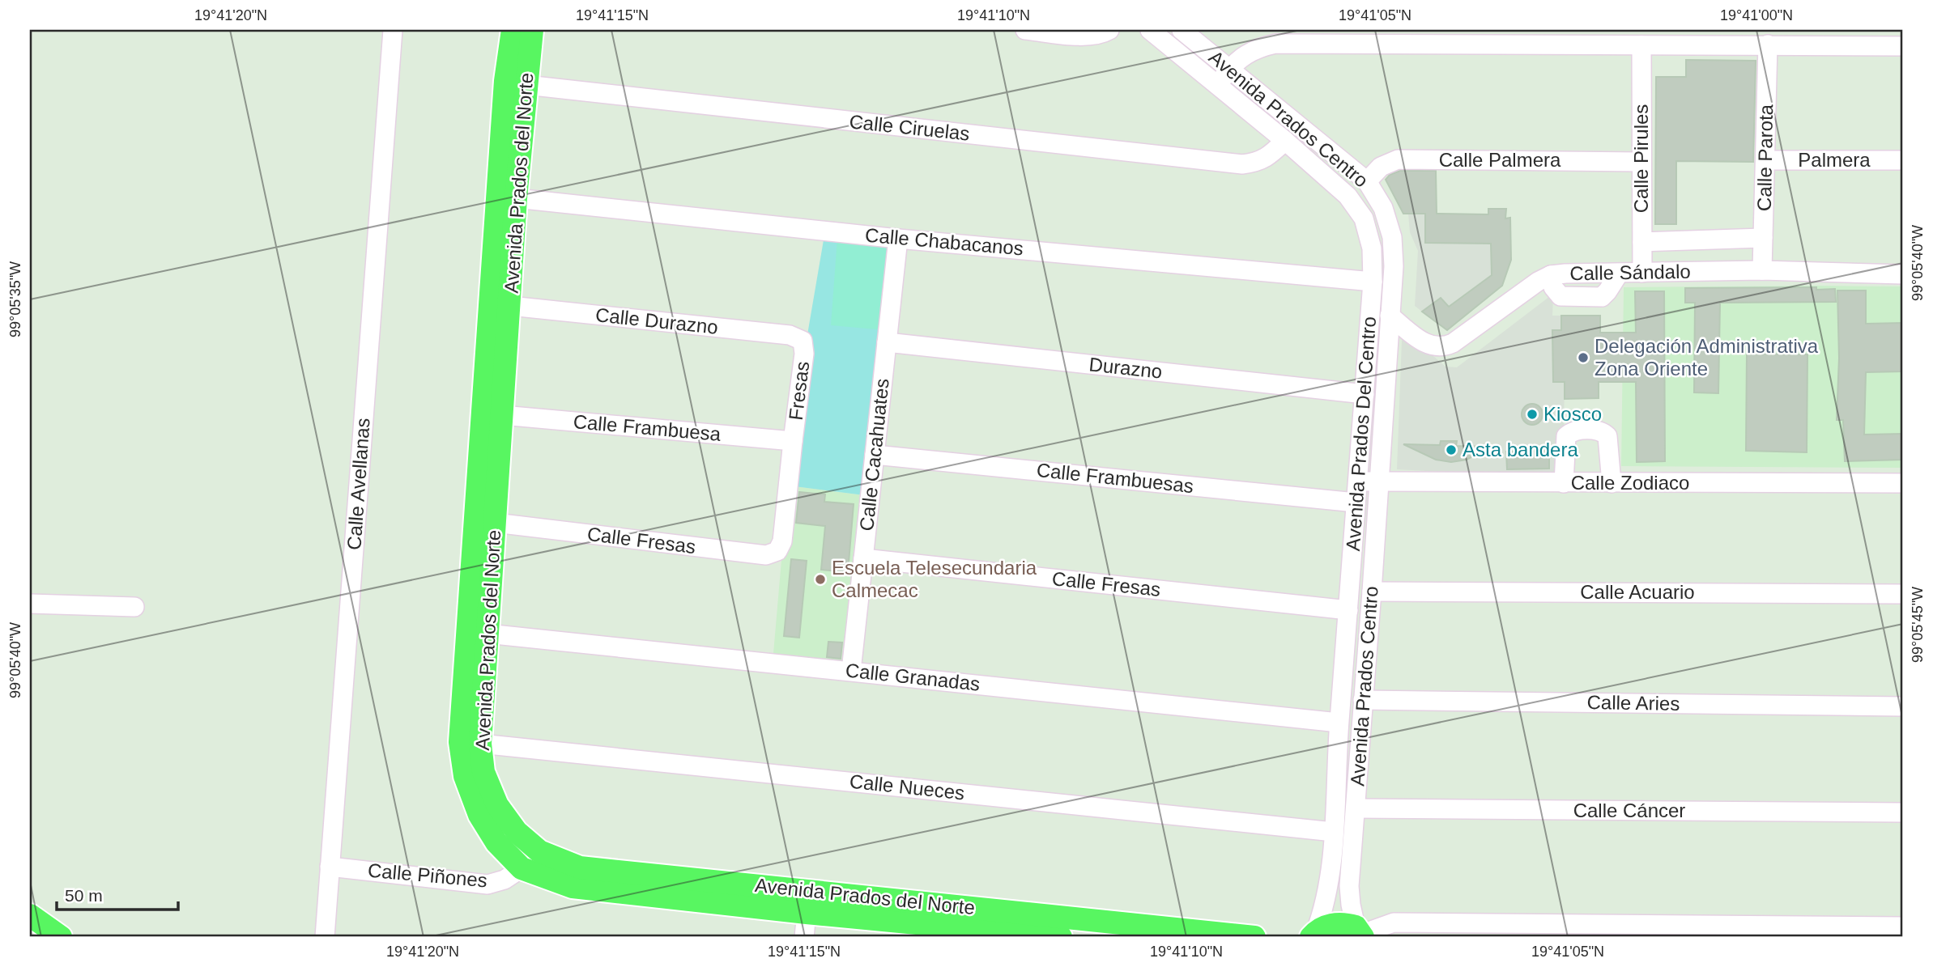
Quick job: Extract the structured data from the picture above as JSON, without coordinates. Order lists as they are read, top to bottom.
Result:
{
  "streets": {
    "main road": ["Avenida Prados del Norte"],
    "street": [
      "Avenida Prados Centro",
      "Calle Ciruelas",
      "Calle Parota",
      "Calle Pirules",
      "Calle Palmera",
      "Palmera",
      "Calle Chabacanos",
      "Calle Sándalo",
      "Calle Durazno",
      "Durazno",
      "Fresas",
      "Calle Frambuesa",
      "Avenida Prados Del Centro",
      "Calle Cacahuates",
      "Calle Frambuesas",
      "Calle Zodiaco",
      "Calle Avellanas",
      "Calle Fresas",
      "Calle Acuario",
      "Calle Granadas",
      "Calle Aries",
      "Calle Nueces",
      "Calle Cáncer",
      "Calle Piñones"
    ]
  },
  "crossings": [
    ["Avenida Prados Centro", "Calle Palmera"],
    ["Avenida Prados Centro", "Calle Sándalo"],
    ["Avenida Prados Centro", "Calle Zodiaco"],
    ["Avenida Prados Centro", "Calle Acuario"],
    ["Avenida Prados Centro", "Calle Aries"],
    ["Avenida Prados Centro", "Calle Cáncer"],
    ["Calle Ciruelas", "Avenida Prados del Norte"],
    ["Calle Ciruelas", "Avenida Prados Del Centro"],
    ["Calle Parota", "Palmera"],
    ["Calle Parota", "Calle Sándalo"],
    ["Calle Pirules", "Calle Palmera"],
    ["Calle Pirules", "Calle Sándalo"],
    ["Avenida Prados del Norte", "Calle Chabacanos"],
    ["Avenida Prados del Norte", "Calle Durazno"],
    ["Avenida Prados del Norte", "Calle Frambuesa"],
    ["Avenida Prados del Norte", "Calle Fresas"],
    ["Avenida Prados del Norte", "Calle Granadas"],
    ["Avenida Prados del Norte", "Calle Nueces"],
    ["Avenida Prados del Norte", "Calle Piñones"],
    ["Calle Chabacanos", "Avenida Prados Del Centro"],
    ["Calle Chabacanos", "Calle Cacahuates"],
    ["Calle Durazno", "Fresas"],
    ["Durazno", "Avenida Prados Del Centro"],
    ["Durazno", "Calle Cacahuates"],
    ["Fresas", "Calle Frambuesa"],
    ["Fresas", "Calle Fresas"],
    ["Calle Frambuesa", "Calle Fresas"],
    ["Avenida Prados Del Centro", "Calle Frambuesas"],
    ["Avenida Prados Del Centro", "Calle Zodiaco"],
    ["Avenida Prados Del Centro", "Calle Fresas"],
    ["Avenida Prados Del Centro", "Calle Granadas"],
    ["Avenida Prados Del Centro", "Calle Nueces"],
    ["Calle Cacahuates", "Calle Frambuesas"],
    ["Calle Cacahuates", "Calle Fresas"],
    ["Calle Cacahuates", "Calle Granadas"],
    ["Calle Avellanas", "Calle Piñones"]
  ],
  "places": [
    "Delegación Administrativa Zona Oriente",
    "Kiosco",
    "Asta bandera",
    "Escuela Telesecundaria Calmecac"
  ],
  "scale_bar": "50 m",
  "coordinates": [
    "19°41'20\"N",
    "19°41'15\"N",
    "19°41'10\"N",
    "19°41'05\"N",
    "19°41'00\"N",
    "99°05'40\"W",
    "99°05'35\"W",
    "99°05'45\"W"
  ]
}
